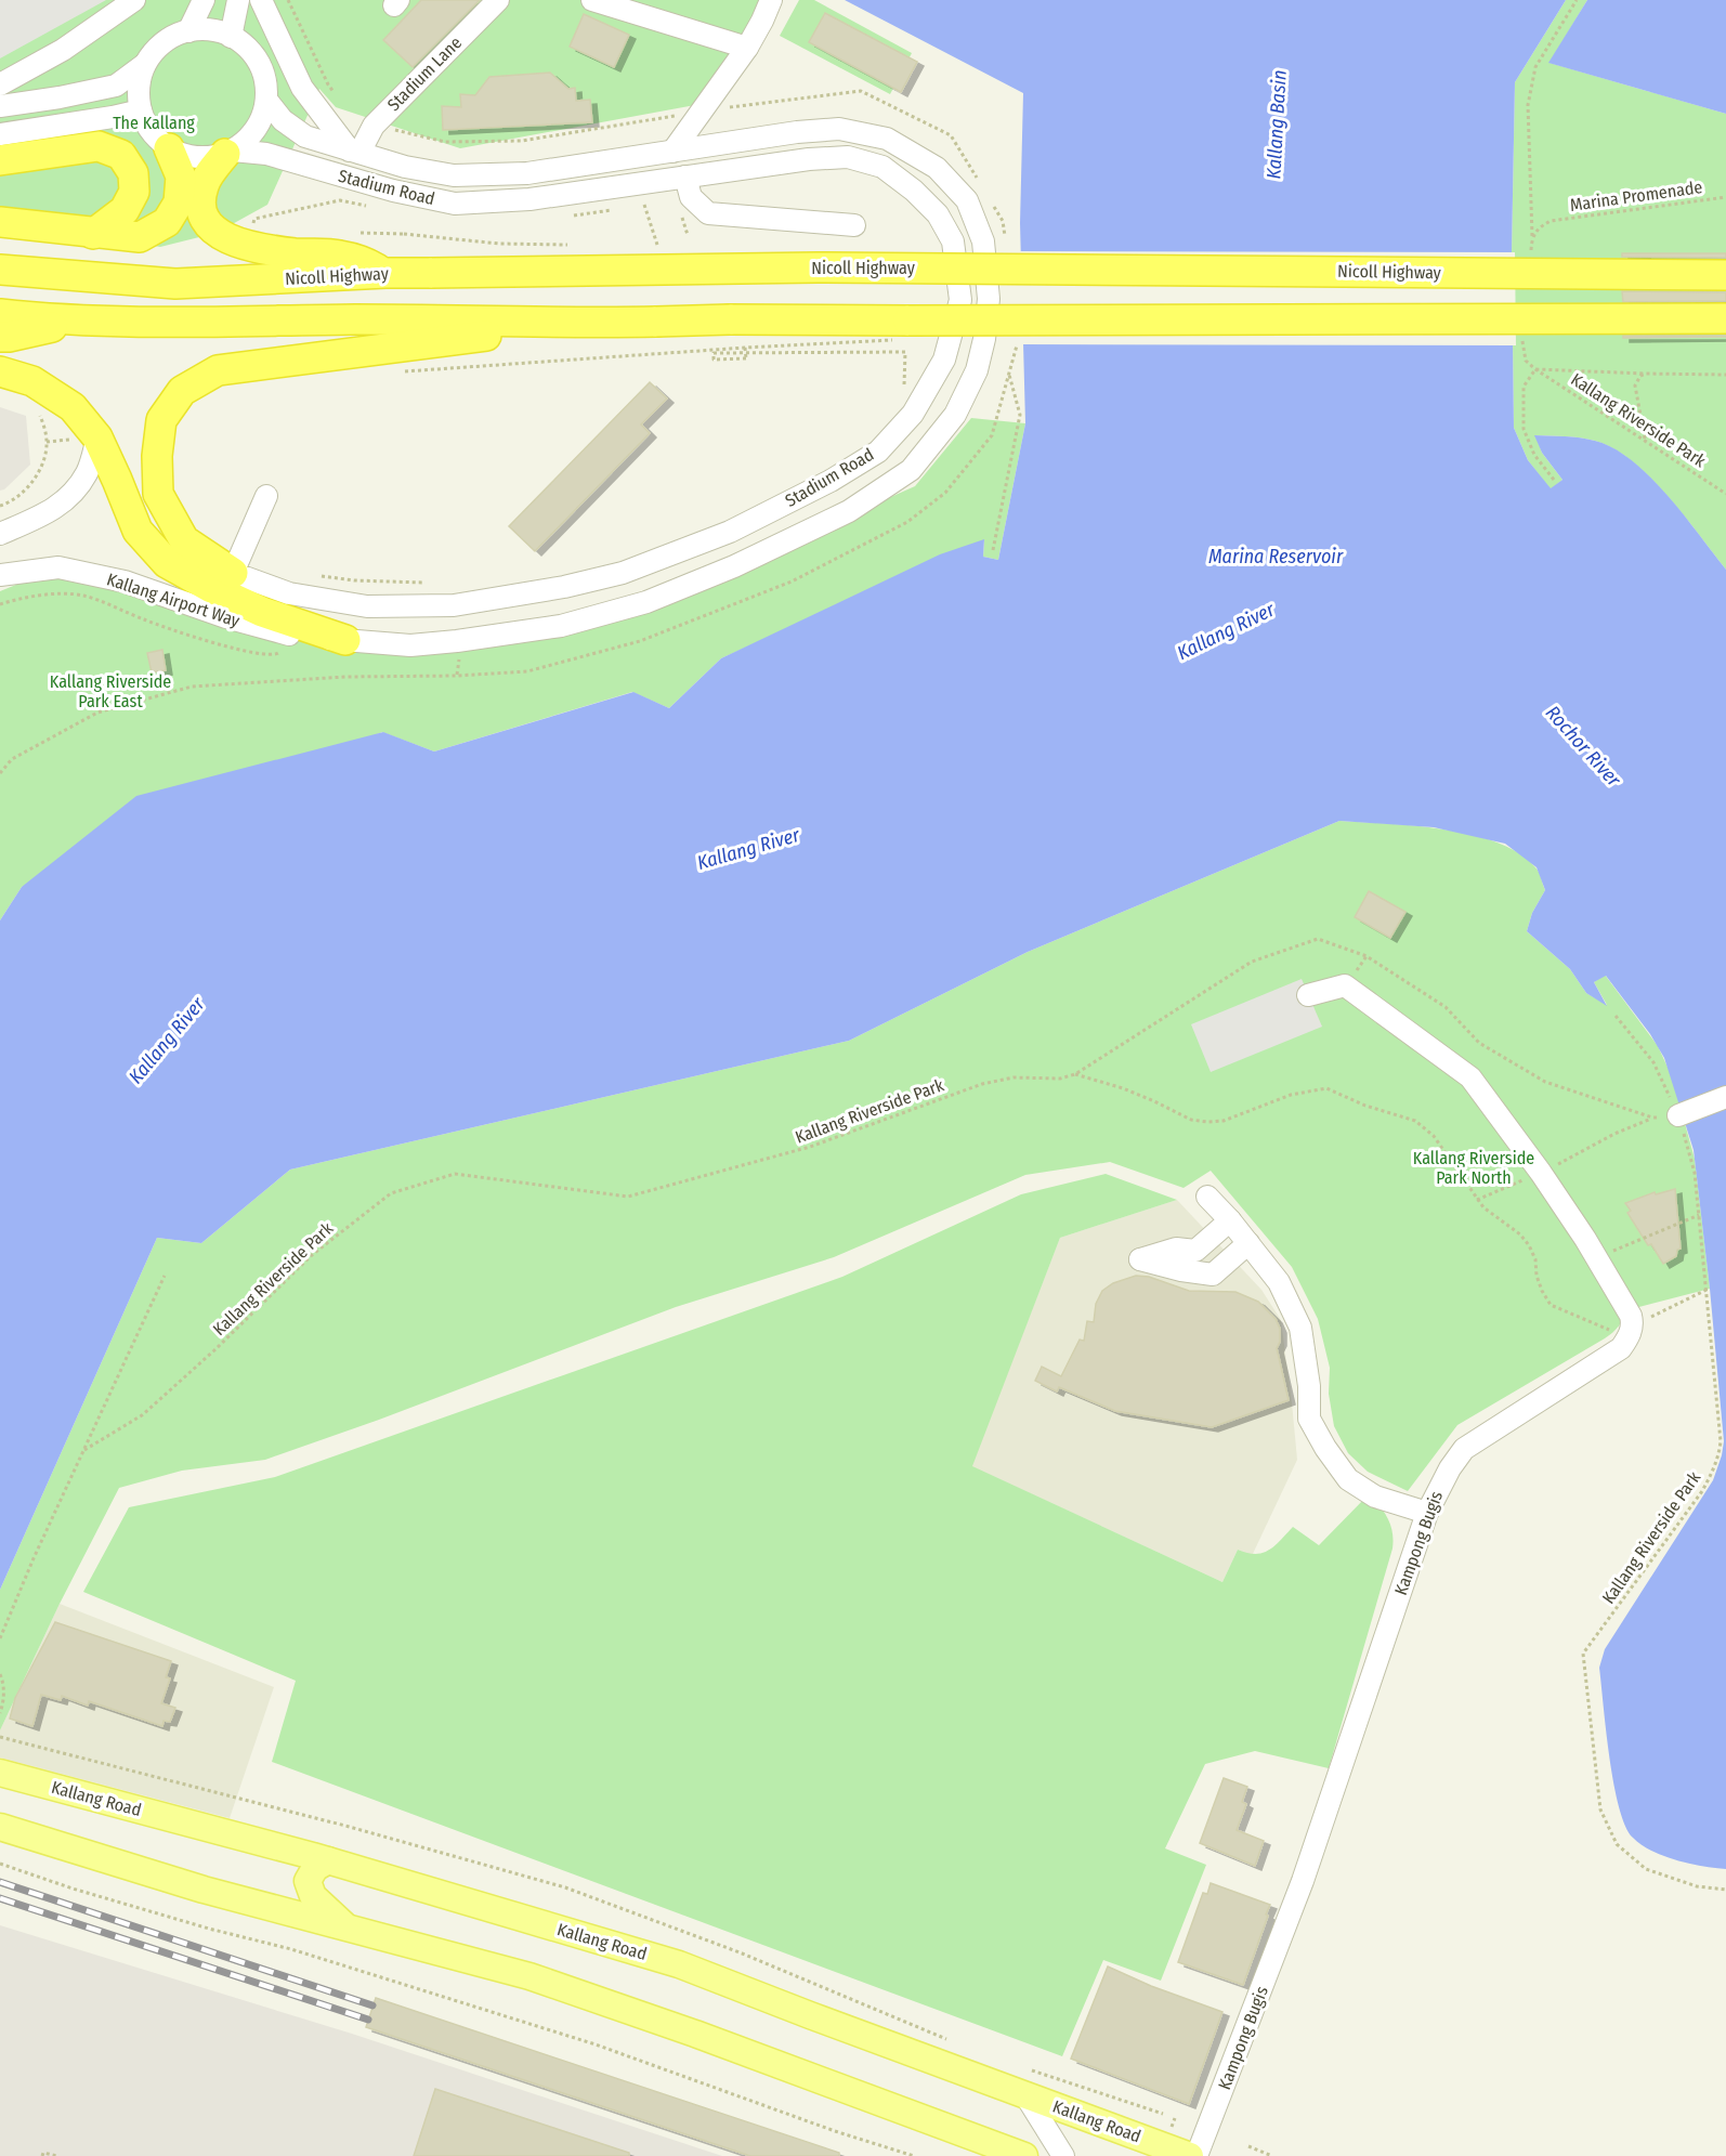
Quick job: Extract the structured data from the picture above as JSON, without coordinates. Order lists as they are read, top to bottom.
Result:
{
  "streets": {
    "highway": ["Nicoll Highway"],
    "main road": ["Kallang Road"],
    "street": [
      "Stadium Lane",
      "Stadium Road",
      "Kallang Airport Way",
      "Kampong Bugis"
    ],
    "path": ["Marina Promenade", "Kallang Riverside Park"]
  },
  "crossings": [
    ["Stadium Lane", "Stadium Road"],
    ["Stadium Road", "Kallang Airport Way"]
  ],
  "water": [
    "Kallang Basin",
    "Marina Reservoir",
    "Kallang River",
    "Rochor River"
  ],
  "parks": ["The Kallang", "Kallang Riverside Park East", "Kallang Riverside Park North"]
}
